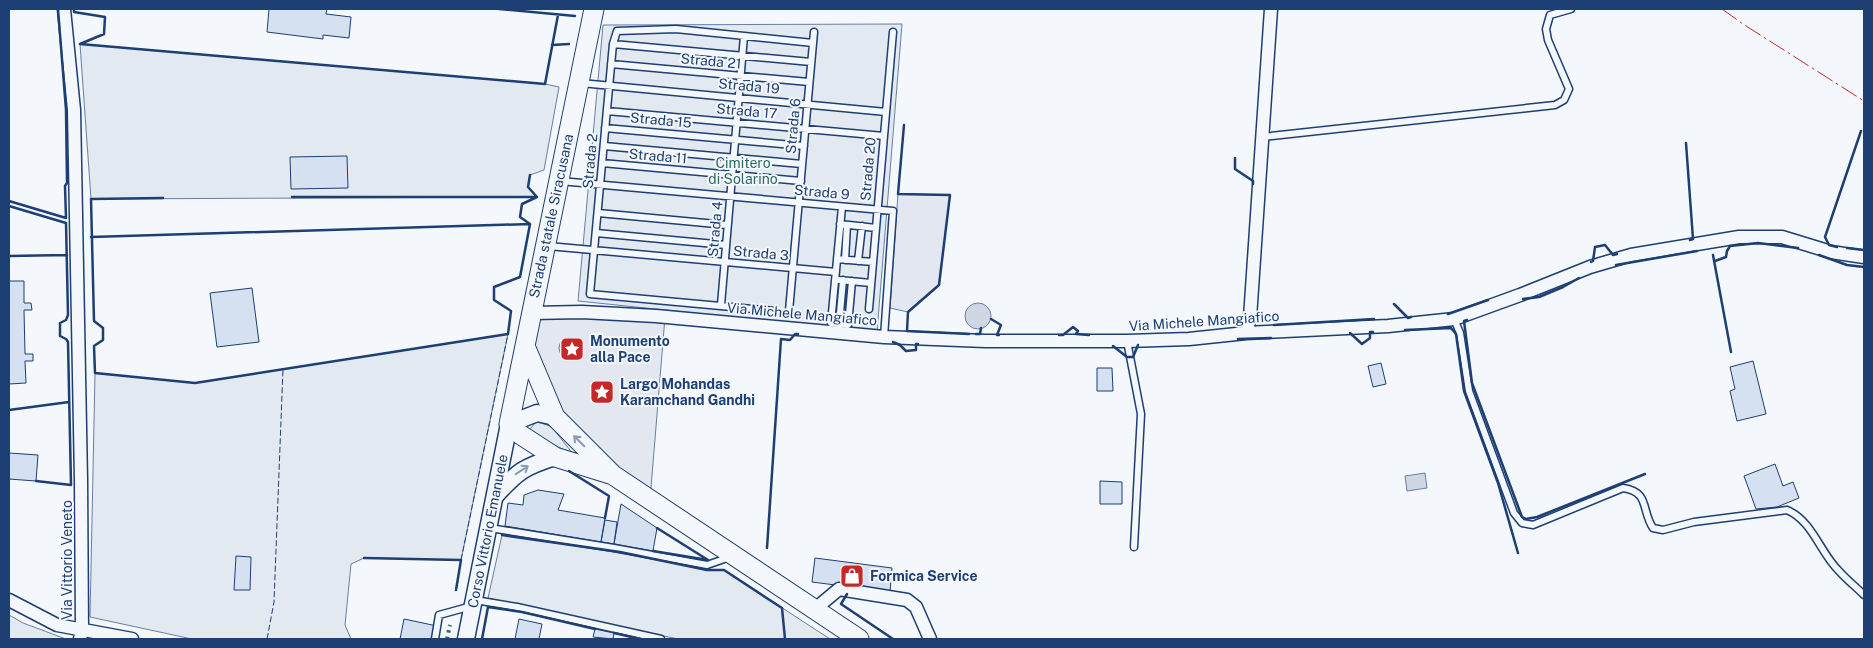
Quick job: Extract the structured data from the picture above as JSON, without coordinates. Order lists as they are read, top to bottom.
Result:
{
  "streets": {
    "main road": ["Strada statale Siracusana"],
    "street": ["Via Michele Mangiafico", "Corso Vittorio Emanuele", "Via Vittorio Veneto"],
    "lane": [
      "Strada 21",
      "Strada 19",
      "Strada 17",
      "Strada 15",
      "Strada 6",
      "Strada 11",
      "Strada 2",
      "Strada 20",
      "Strada 9",
      "Strada 4",
      "Strada 3"
    ]
  },
  "crossings": [
    ["Strada 21", "Strada 6"],
    ["Strada 21", "Strada 2"],
    ["Strada 21", "Strada 4"],
    ["Strada 19", "Strada 6"],
    ["Strada 19", "Strada 2"],
    ["Strada 19", "Strada 20"],
    ["Strada 19", "Strada statale Siracusana"],
    ["Strada 19", "Strada 4"],
    ["Strada 17", "Strada 6"],
    ["Strada 17", "Strada 2"],
    ["Strada 17", "Strada 20"],
    ["Strada 17", "Strada 4"],
    ["Strada 15", "Strada 6"],
    ["Strada 15", "Strada 2"],
    ["Strada 15", "Strada 4"],
    ["Strada 6", "Strada 11"],
    ["Strada 6", "Strada 9"],
    ["Strada 6", "Strada 3"],
    ["Strada 11", "Strada 2"],
    ["Strada 11", "Strada 4"],
    ["Strada 2", "Strada 9"],
    ["Strada 2", "Strada 4"],
    ["Strada 2", "Strada 3"],
    ["Strada 20", "Strada 9"],
    ["Strada 20", "Strada 3"],
    ["Strada 9", "Strada statale Siracusana"],
    ["Strada 9", "Strada 4"],
    ["Strada 9", "Via Michele Mangiafico"],
    ["Strada statale Siracusana", "Strada 3"],
    ["Strada statale Siracusana", "Via Michele Mangiafico"],
    ["Strada statale Siracusana", "Corso Vittorio Emanuele"],
    ["Strada 4", "Strada 3"]
  ],
  "parks": ["Cimitero di Solarino"],
  "places": {
    "place": ["Monumento alla Pace", "Largo Mohandas Karamchand Gandhi"],
    "shop": ["Formica Service"]
  }
}
